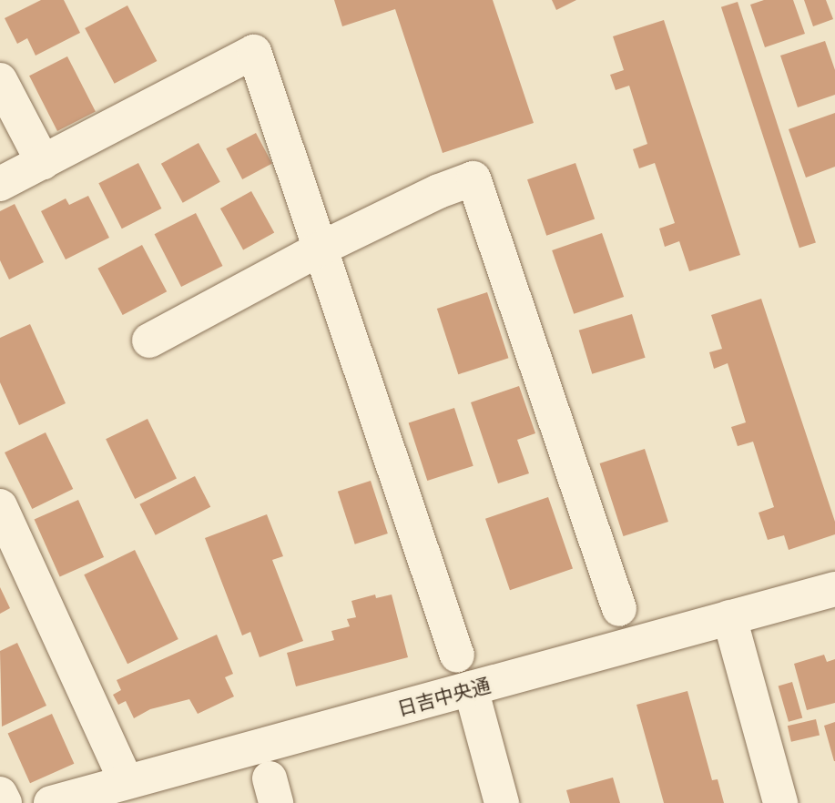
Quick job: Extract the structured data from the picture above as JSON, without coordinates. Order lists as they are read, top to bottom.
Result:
{
  "streets": {
    "street": ["日吉中央通"]
  }
}
